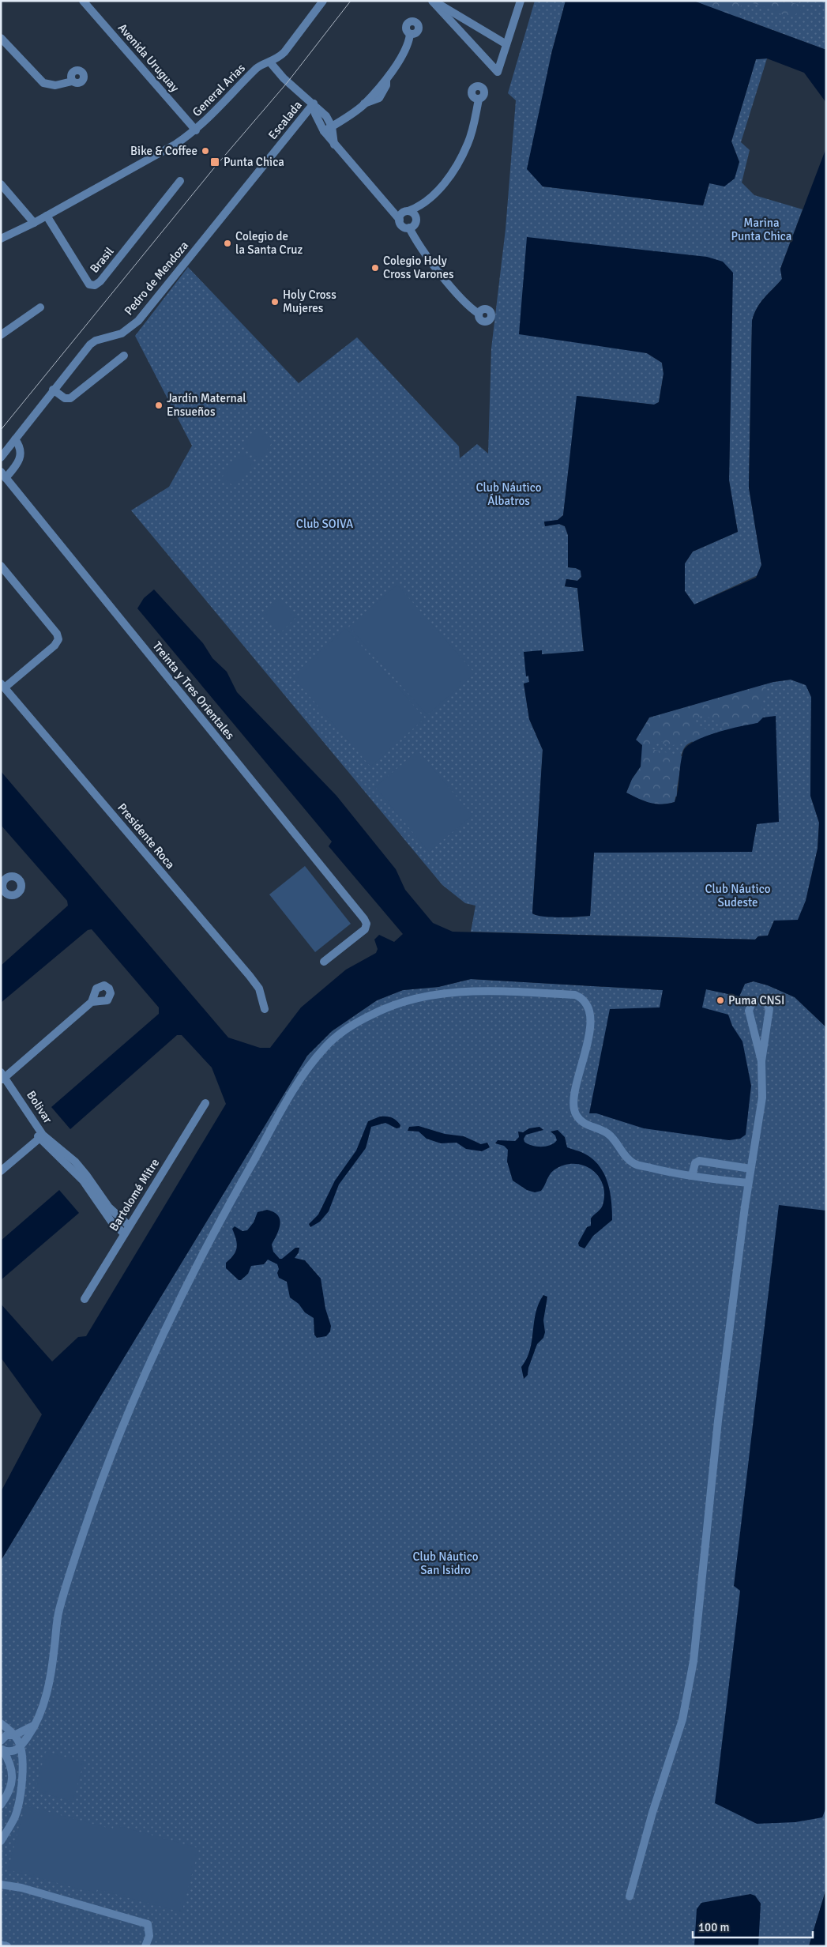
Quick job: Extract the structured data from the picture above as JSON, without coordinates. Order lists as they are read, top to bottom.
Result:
{
  "streets": {
    "street": [
      "Avenida Uruguay",
      "General Arias",
      "Escalada",
      "Brasil",
      "Pedro de Mendoza",
      "Treinta y Tres Orientales",
      "Presidente Roca",
      "Bolivar",
      "Bartolomé Mitre"
    ]
  },
  "crossings": [
    ["Avenida Uruguay", "General Arias"],
    ["General Arias", "Brasil"],
    ["Escalada", "Pedro de Mendoza"],
    ["Bolivar", "Bartolomé Mitre"]
  ],
  "parks": [
    "Marina Punta Chica",
    "Club Náutico Álbatros",
    "Club SOIVA",
    "Club Náutico Sudeste",
    "Club Náutico San Isidro"
  ],
  "places": {
    "other": [
      "Bike & Coffee",
      "Colegio de la Santa Cruz",
      "Colegio Holy Cross Varones",
      "Holy Cross Mujeres",
      "Jardín Maternal Ensueños",
      "Puma CNSI"
    ],
    "transit": ["Punta Chica"]
  },
  "scale_bar": "100 m"
}
